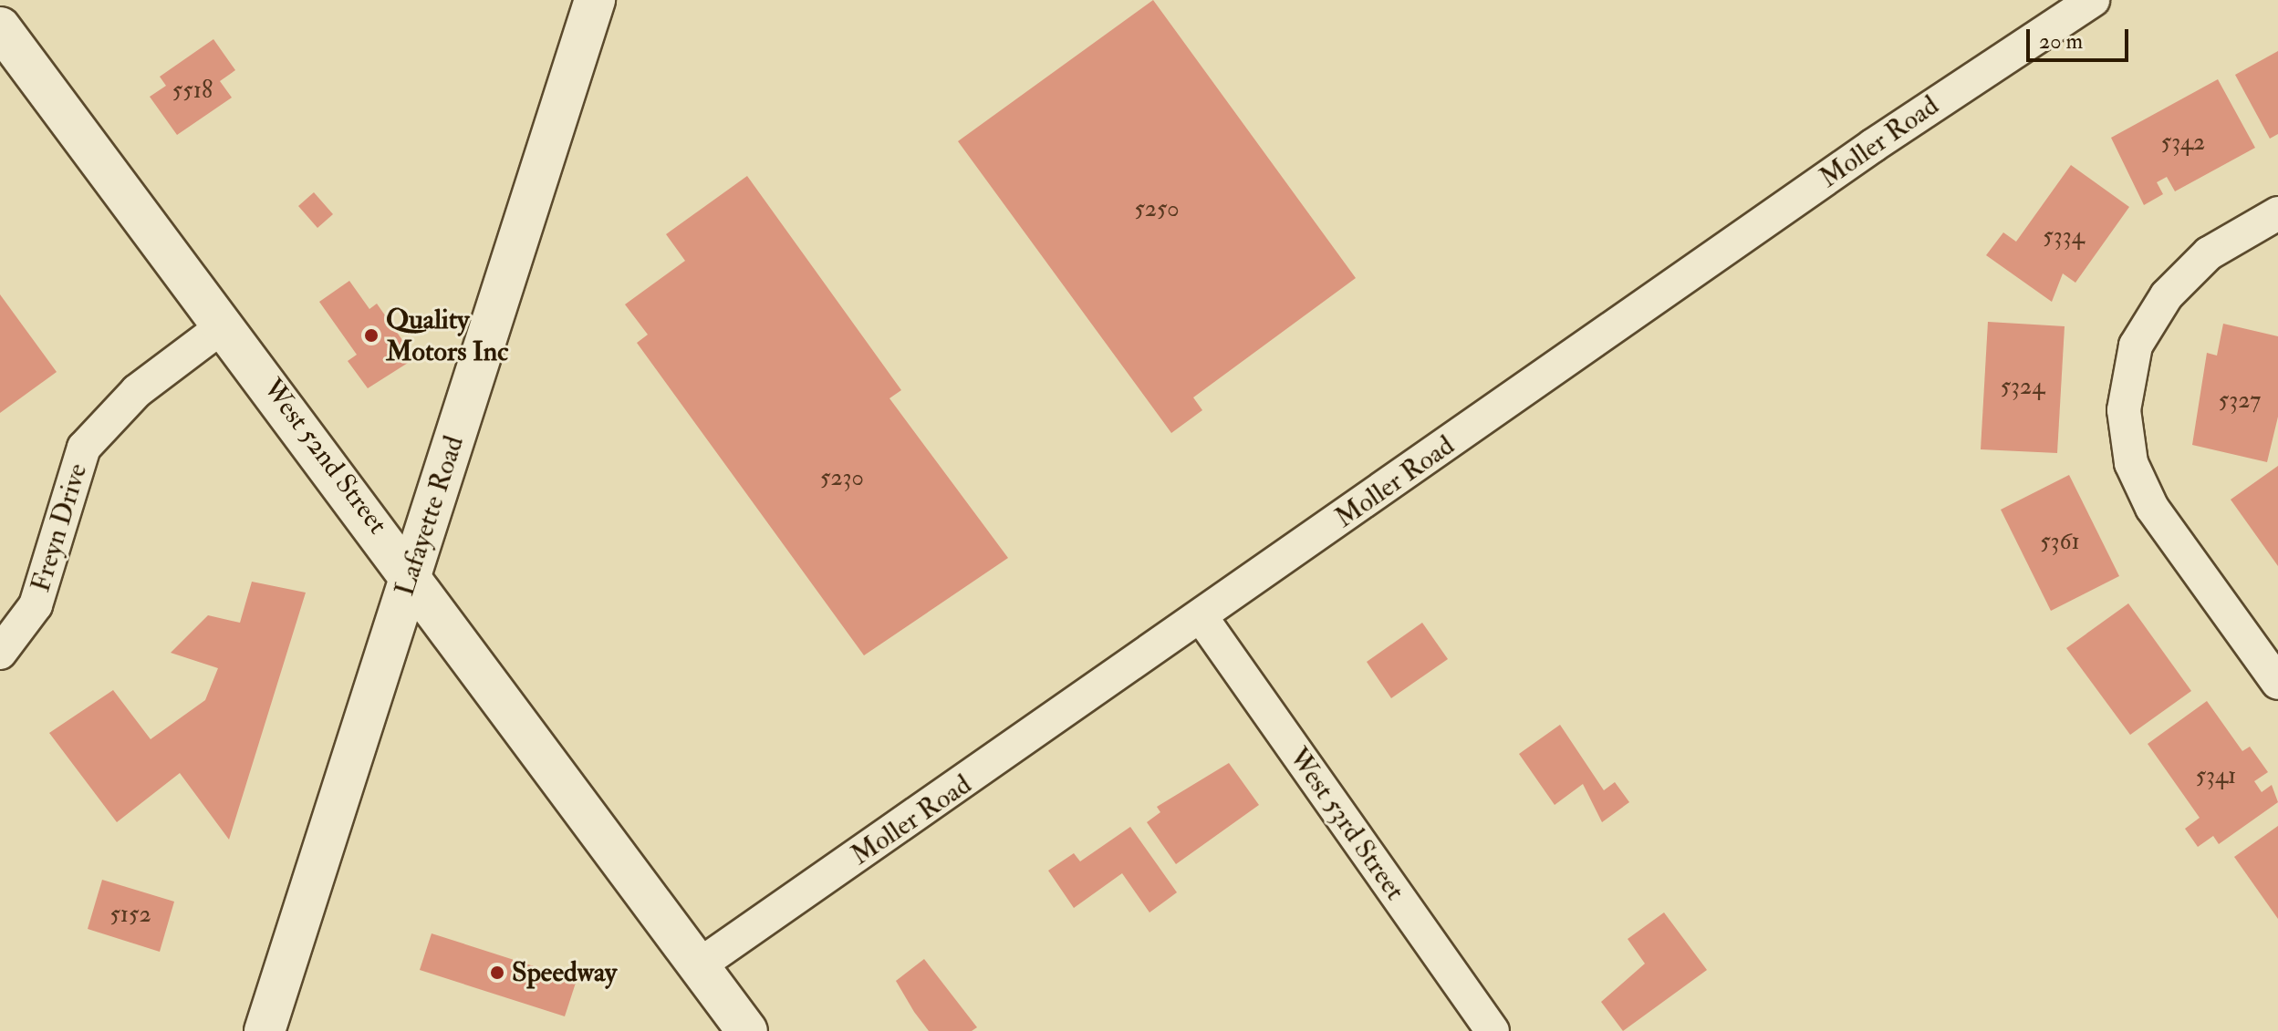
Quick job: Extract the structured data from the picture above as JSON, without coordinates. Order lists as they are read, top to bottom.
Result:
{
  "streets": {
    "street": [
      "Moller Road",
      "West 52nd Street",
      "Lafayette Road",
      "Freyn Drive",
      "West 53rd Street"
    ]
  },
  "crossings": [
    ["Moller Road", "West 52nd Street"],
    ["Moller Road", "West 53rd Street"],
    ["West 52nd Street", "Lafayette Road"],
    ["West 52nd Street", "Freyn Drive"]
  ],
  "places": ["Quality Motors Inc", "Speedway"],
  "house_numbers": [
    "5518",
    "5342",
    "5250",
    "5334",
    "5324",
    "5327",
    "5230",
    "5361",
    "5341",
    "5152"
  ],
  "scale_bar": "20 m"
}
